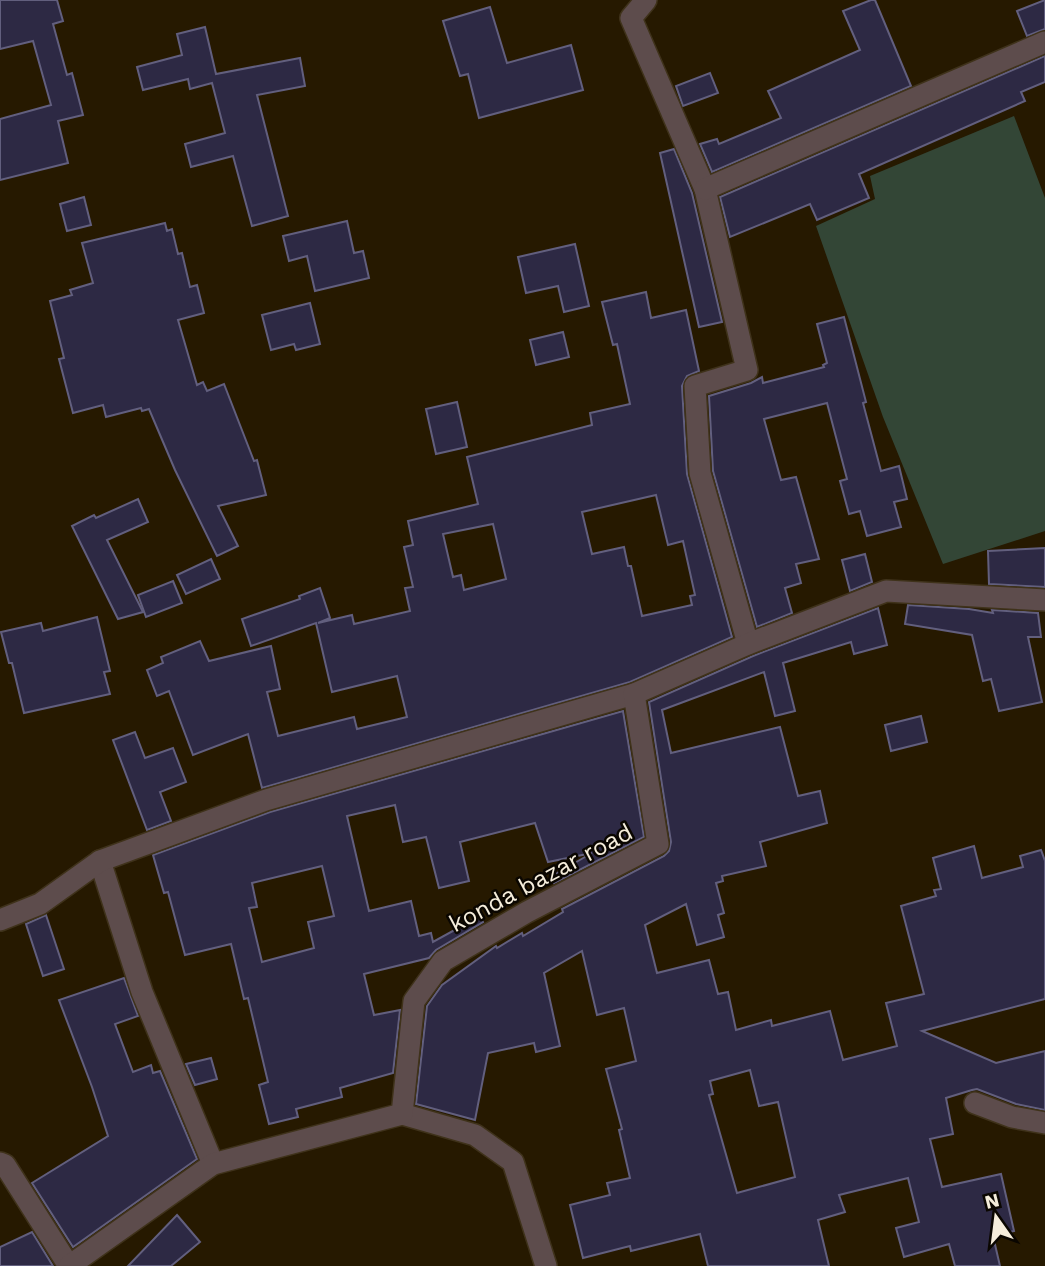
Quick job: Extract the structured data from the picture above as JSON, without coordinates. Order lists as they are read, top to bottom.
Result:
{
  "streets": {
    "street": ["konda bazar road"]
  },
  "north": "top"
}
